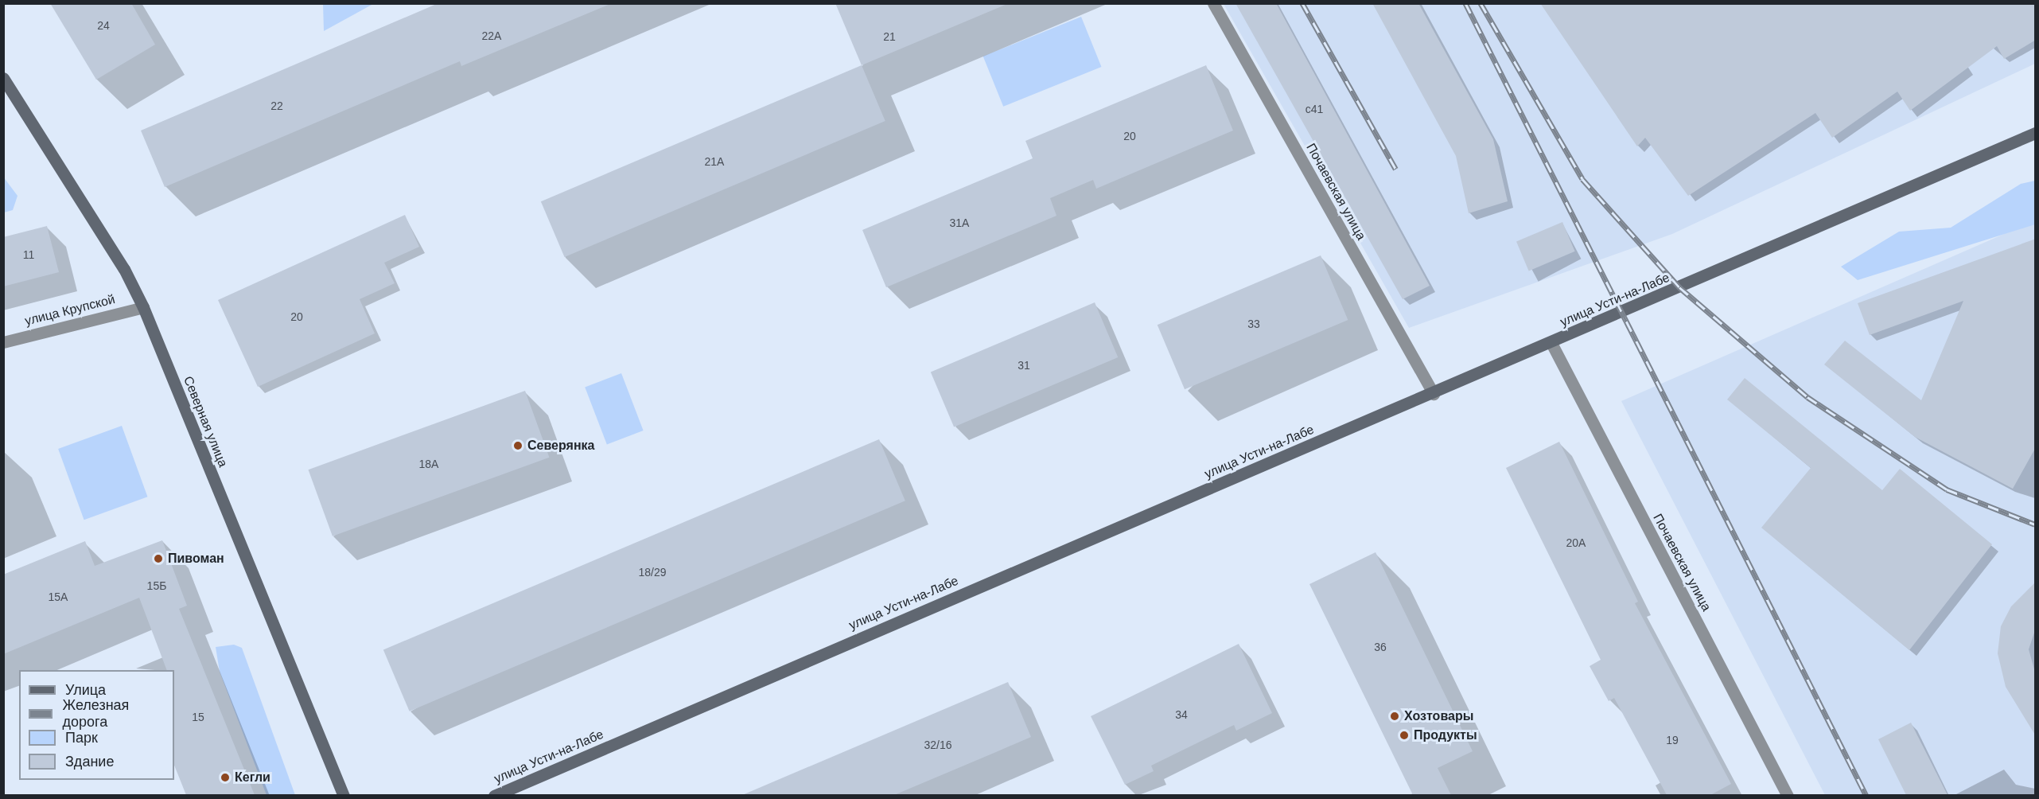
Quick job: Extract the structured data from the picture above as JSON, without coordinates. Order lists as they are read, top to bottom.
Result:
{
  "streets": {
    "street": [
      "Почаевская улица",
      "улица Усти-на-Лабе",
      "улица Крупской",
      "Северная улица"
    ]
  },
  "crossings": [
    ["Почаевская улица", "улица Усти-на-Лабе"],
    ["улица Крупской", "Северная улица"]
  ],
  "places": [
    "Северянка",
    "Пивоман",
    "Хозтовары",
    "Продукты",
    "Кегли"
  ],
  "house_numbers": [
    "24",
    "22А",
    "21",
    "22",
    "с41",
    "20",
    "21А",
    "31А",
    "11",
    "20",
    "33",
    "31",
    "18А",
    "20А",
    "18/29",
    "15Б",
    "15А",
    "36",
    "34",
    "15",
    "19",
    "32/16"
  ],
  "legend": [
    "Улица",
    "Железная дорога",
    "Парк",
    "Здание"
  ]
}
